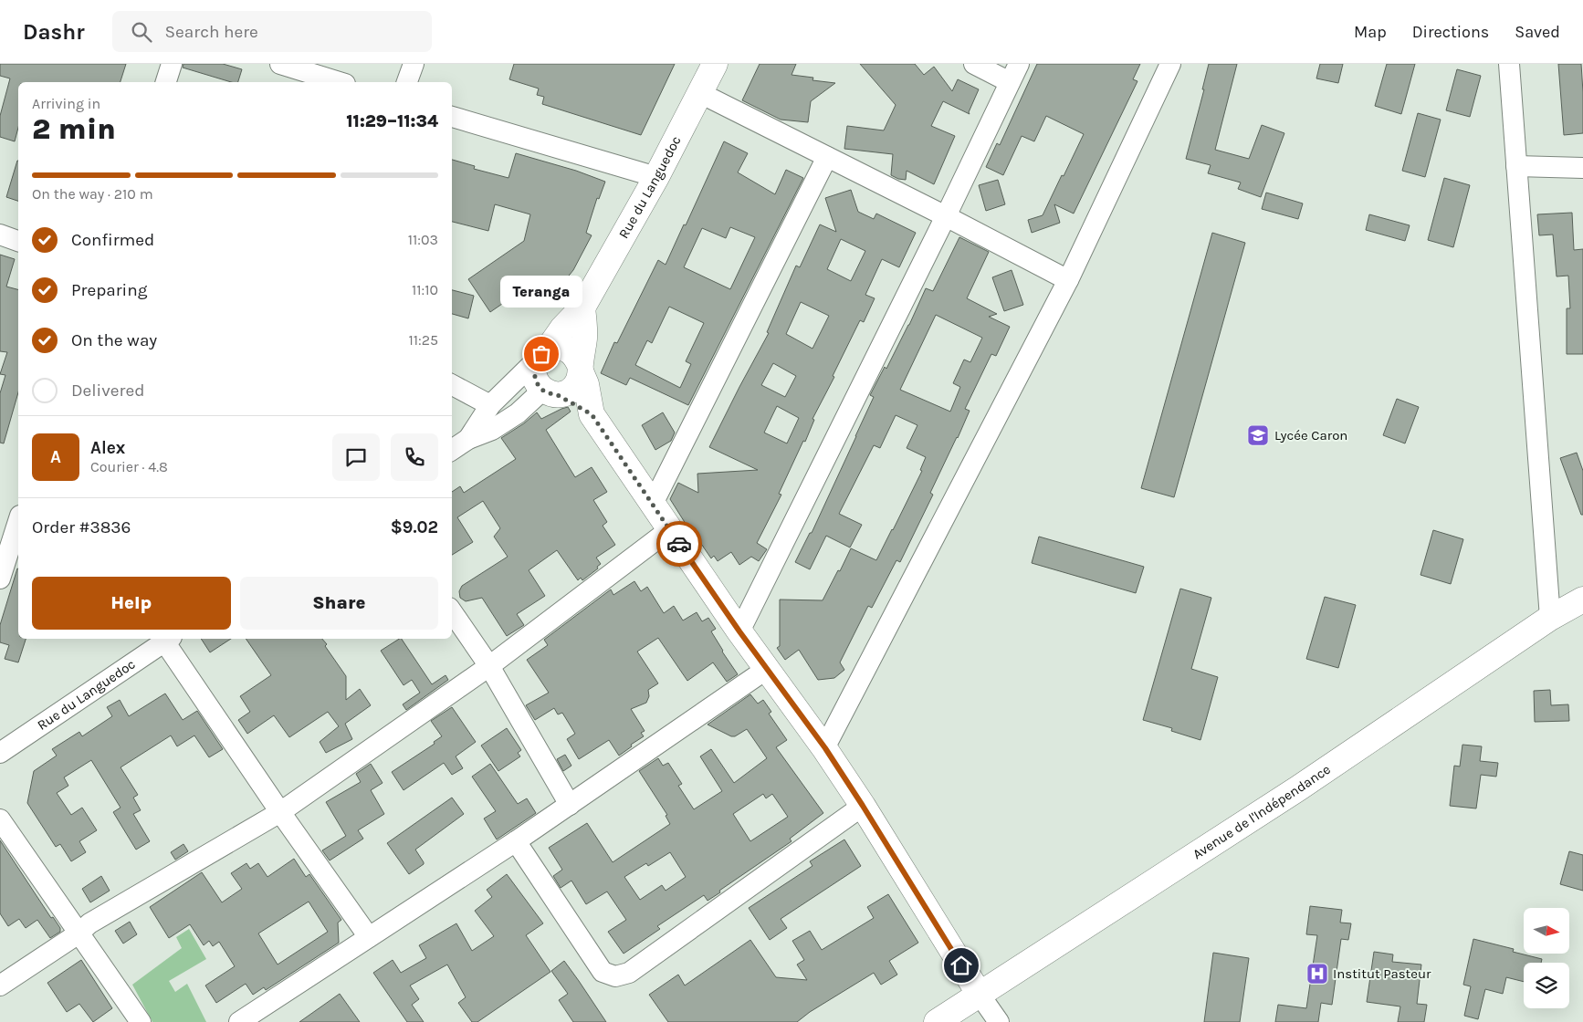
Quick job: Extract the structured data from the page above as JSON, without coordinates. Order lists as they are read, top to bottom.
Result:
{
  "streets": {
    "main road": ["Rue du Languedoc", "Avenue de l'Indépendance"]
  },
  "places": {
    "other": ["Teranga"],
    "school or university": ["Lycée Caron"],
    "hospital": ["Institut Pasteur"]
  },
  "north": "right",
  "page": {
    "header": "Dashr",
    "search": "Search here",
    "nav": ["Map", "Directions", "Saved"],
    "heading": ["2 min", "Arriving in", "11:29–11:34"],
    "panel": [
      "Alex",
      "Courier · 4.8",
      "Order #3836",
      "$9.02"
    ],
    "bar": "On the way · 210 m",
    "list": [
      ["Confirmed", "11:03"],
      ["Preparing", "11:10"],
      ["On the way", "11:25"],
      "Delivered"
    ],
    "bubble": "Teranga",
    "round": "A",
    "buttons": ["Help", "Share"]
  }
}
